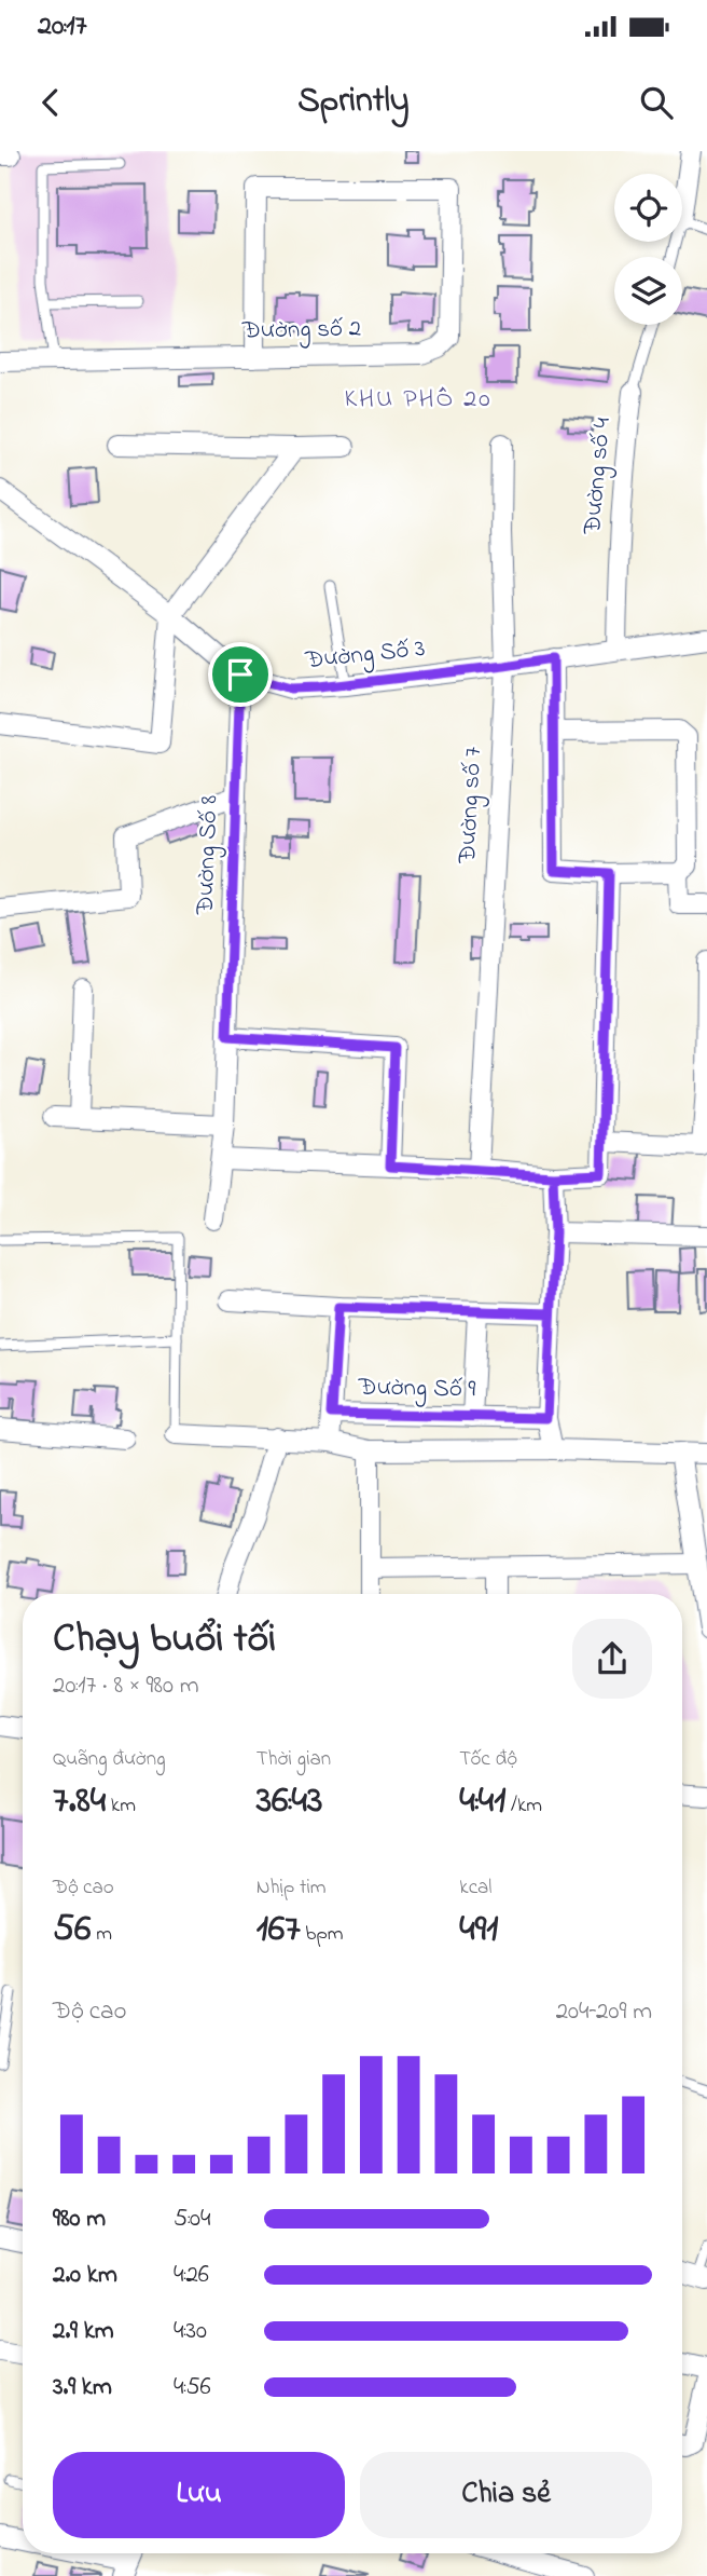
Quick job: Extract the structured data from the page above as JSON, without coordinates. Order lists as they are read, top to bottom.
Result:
{
  "streets": {
    "street": [
      "Đường số 2",
      "Đường số 4",
      "Đường Số 3",
      "Đường số 7",
      "Đường Số 8",
      "Đường Số 9"
    ]
  },
  "crossings": [
    ["Đường số 4", "Đường Số 3"],
    ["Đường Số 3", "Đường số 7"],
    ["Đường Số 3", "Đường Số 8"]
  ],
  "districts": ["KHU PHỐ 20"],
  "page": {
    "status": "20:17",
    "header": "Sprintly",
    "heading": ["Chạy buổi tối", "20:17 · 8 × 980 m"],
    "stats": [
      ["Quãng đường", "7.84 km"],
      ["Thời gian", "36:43"],
      ["Tốc độ", "4:41 /km"],
      ["Độ cao", "56 m"],
      ["Nhịp tim", "167 bpm"],
      ["kcal", "491"]
    ],
    "chart": ["Độ cao", "204–209 m"],
    "list": [
      {
        "name": "980 m",
        "note": "5:04"
      },
      {
        "name": "2.0 km",
        "note": "4:26"
      },
      {
        "name": "2.9 km",
        "note": "4:30"
      },
      {
        "name": "3.9 km",
        "note": "4:56"
      }
    ],
    "buttons": ["Lưu", "Chia sẻ"]
  }
}
